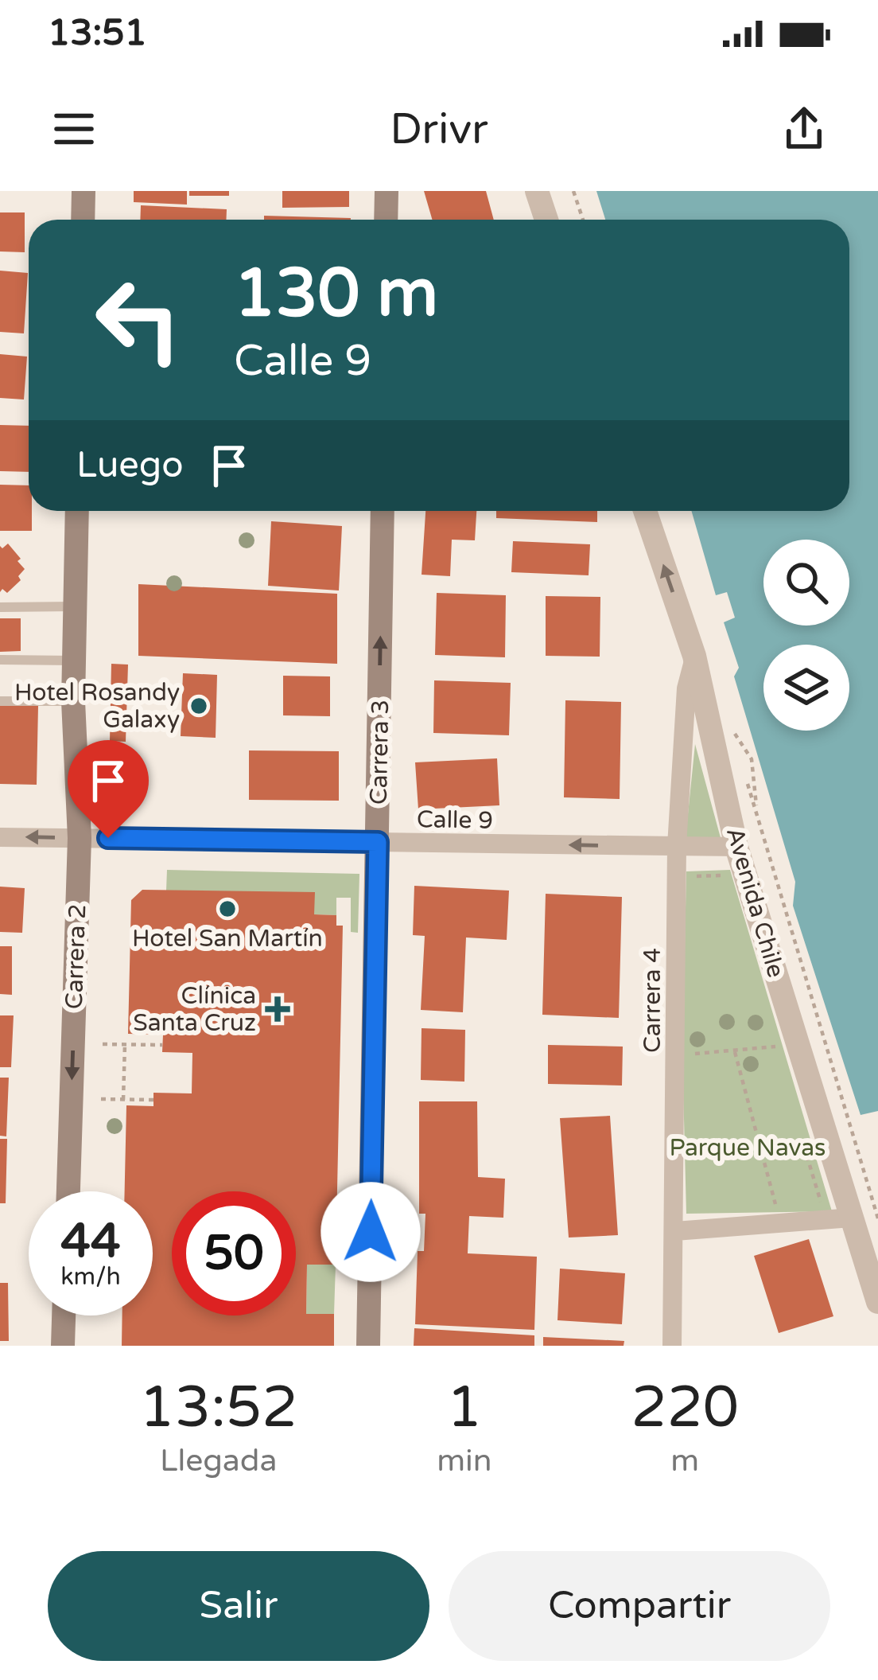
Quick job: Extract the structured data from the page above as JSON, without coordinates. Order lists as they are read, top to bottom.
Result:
{
  "streets": {
    "main road": ["Carrera 3", "Carrera 2"],
    "street": ["Calle 9", "Avenida Chile", "Carrera 4"]
  },
  "crossings": [
    ["Carrera 3", "Calle 9"],
    ["Calle 9", "Avenida Chile"],
    ["Calle 9", "Carrera 2"],
    ["Calle 9", "Carrera 4"],
    ["Avenida Chile", "Carrera 4"]
  ],
  "one_way": ["Carrera 3", "Calle 9", "Carrera 2"],
  "parks": ["Parque Navas"],
  "places": {
    "other": ["Hotel Rosandy Galaxy", "Hotel San Martín"],
    "health": ["Clínica Santa Cruz"]
  },
  "page": {
    "status": "13:51",
    "header": "Drivr",
    "turn": ["130 m", "Calle 9"],
    "then": "Luego",
    "speed": "44 km/h",
    "limit": "50",
    "eta": [
      "13:52",
      "Llegada",
      "1",
      "min",
      "220",
      "m"
    ],
    "buttons": ["Salir", "Compartir"]
  }
}
